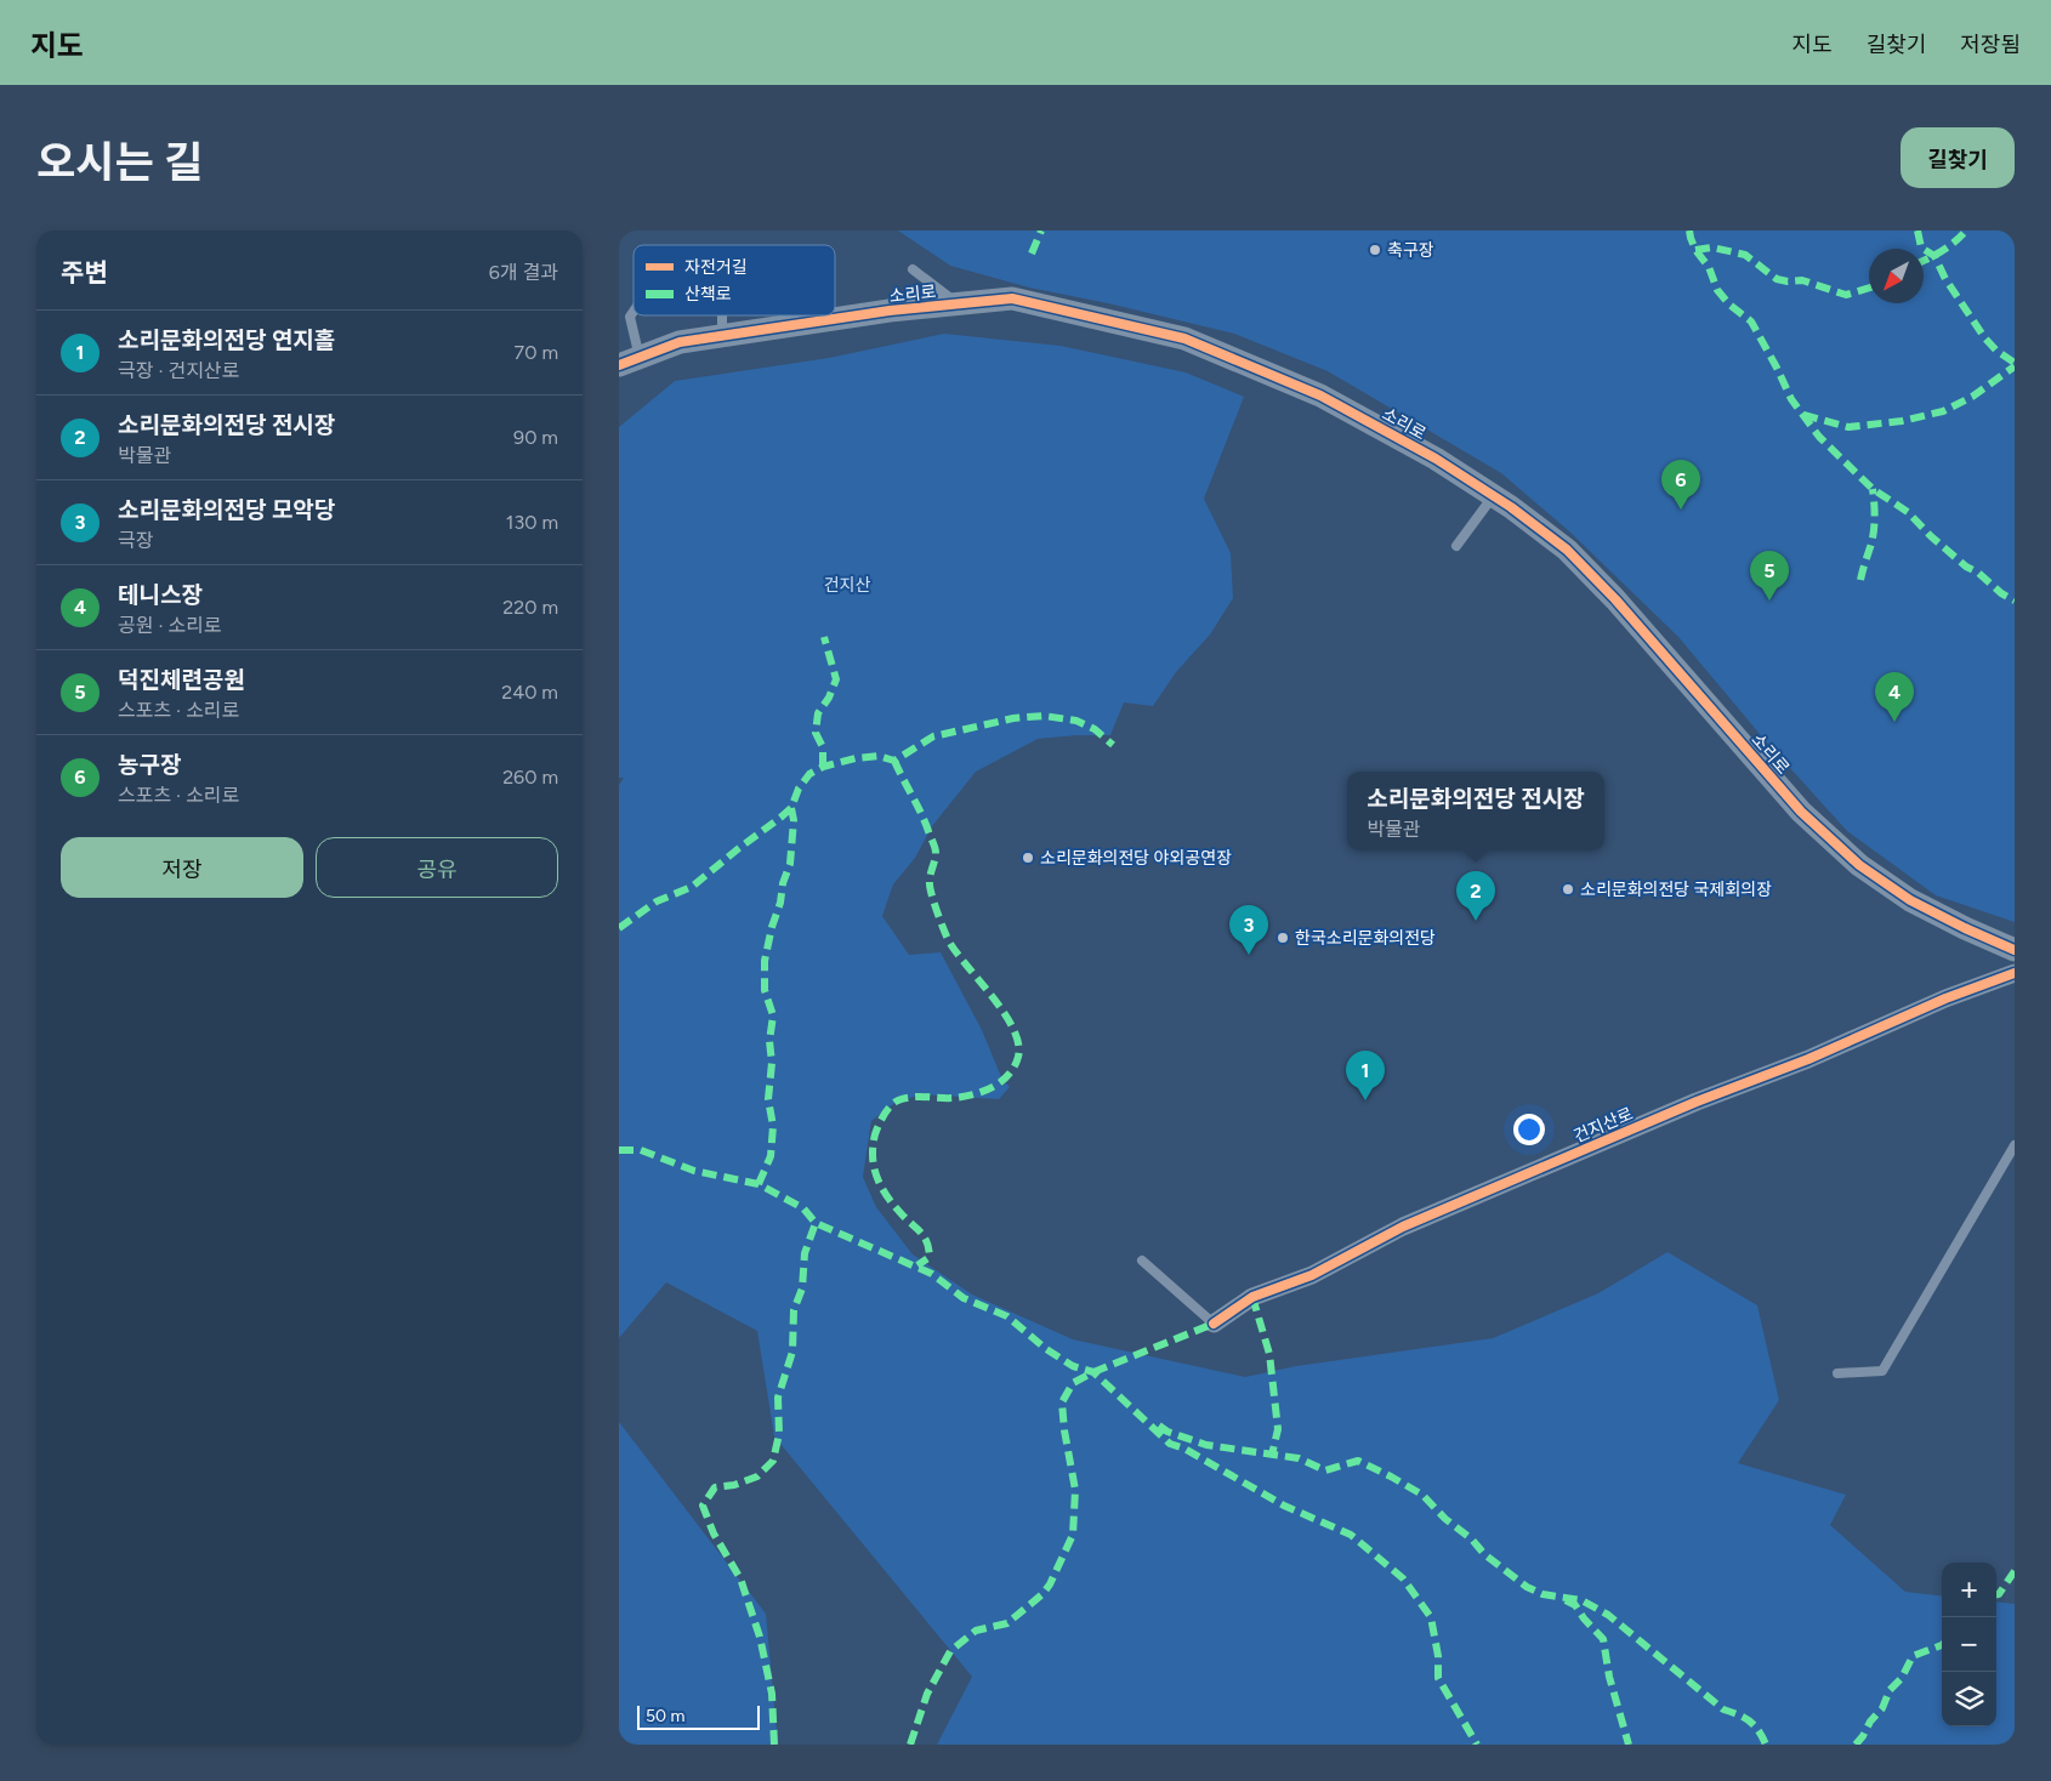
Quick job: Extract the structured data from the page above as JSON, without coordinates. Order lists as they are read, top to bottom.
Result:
{
  "streets": {
    "street": ["소리로", "건지산로"]
  },
  "parks": ["건지산"],
  "places": [
    "축구장",
    "소리문화의전당 야외공연장",
    "소리문화의전당 국제회의장",
    "한국소리문화의전당"
  ],
  "legend": ["자전거길", "산책로"],
  "scale_bar": "50 m",
  "north": "bottom left",
  "page": {
    "header": "지도",
    "nav": ["지도", "길찾기", "저장됨"],
    "title": "오시는 길",
    "buttons": [
      "길찾기",
      ["저장", "공유"]
    ],
    "heading": ["주변", "6개 결과"],
    "list": [
      {
        "mark": "1",
        "name": "소리문화의전당 연지홀",
        "note": "극장 · 건지산로",
        "value": "70 m"
      },
      {
        "mark": "2",
        "name": "소리문화의전당 전시장",
        "note": "박물관",
        "value": "90 m"
      },
      {
        "mark": "3",
        "name": "소리문화의전당 모악당",
        "note": "극장",
        "value": "130 m"
      },
      {
        "mark": "4",
        "name": "테니스장",
        "note": "공원 · 소리로",
        "value": "220 m"
      },
      {
        "mark": "5",
        "name": "덕진체련공원",
        "note": "스포츠 · 소리로",
        "value": "240 m"
      },
      {
        "mark": "6",
        "name": "농구장",
        "note": "스포츠 · 소리로",
        "value": "260 m"
      }
    ],
    "pins": [
      "6",
      "5",
      "4",
      "2",
      "3",
      "1"
    ],
    "popup": ["소리문화의전당 전시장", "박물관"],
    "map_buttons": ["+", "−"],
    "scale": "50 m"
  }
}
